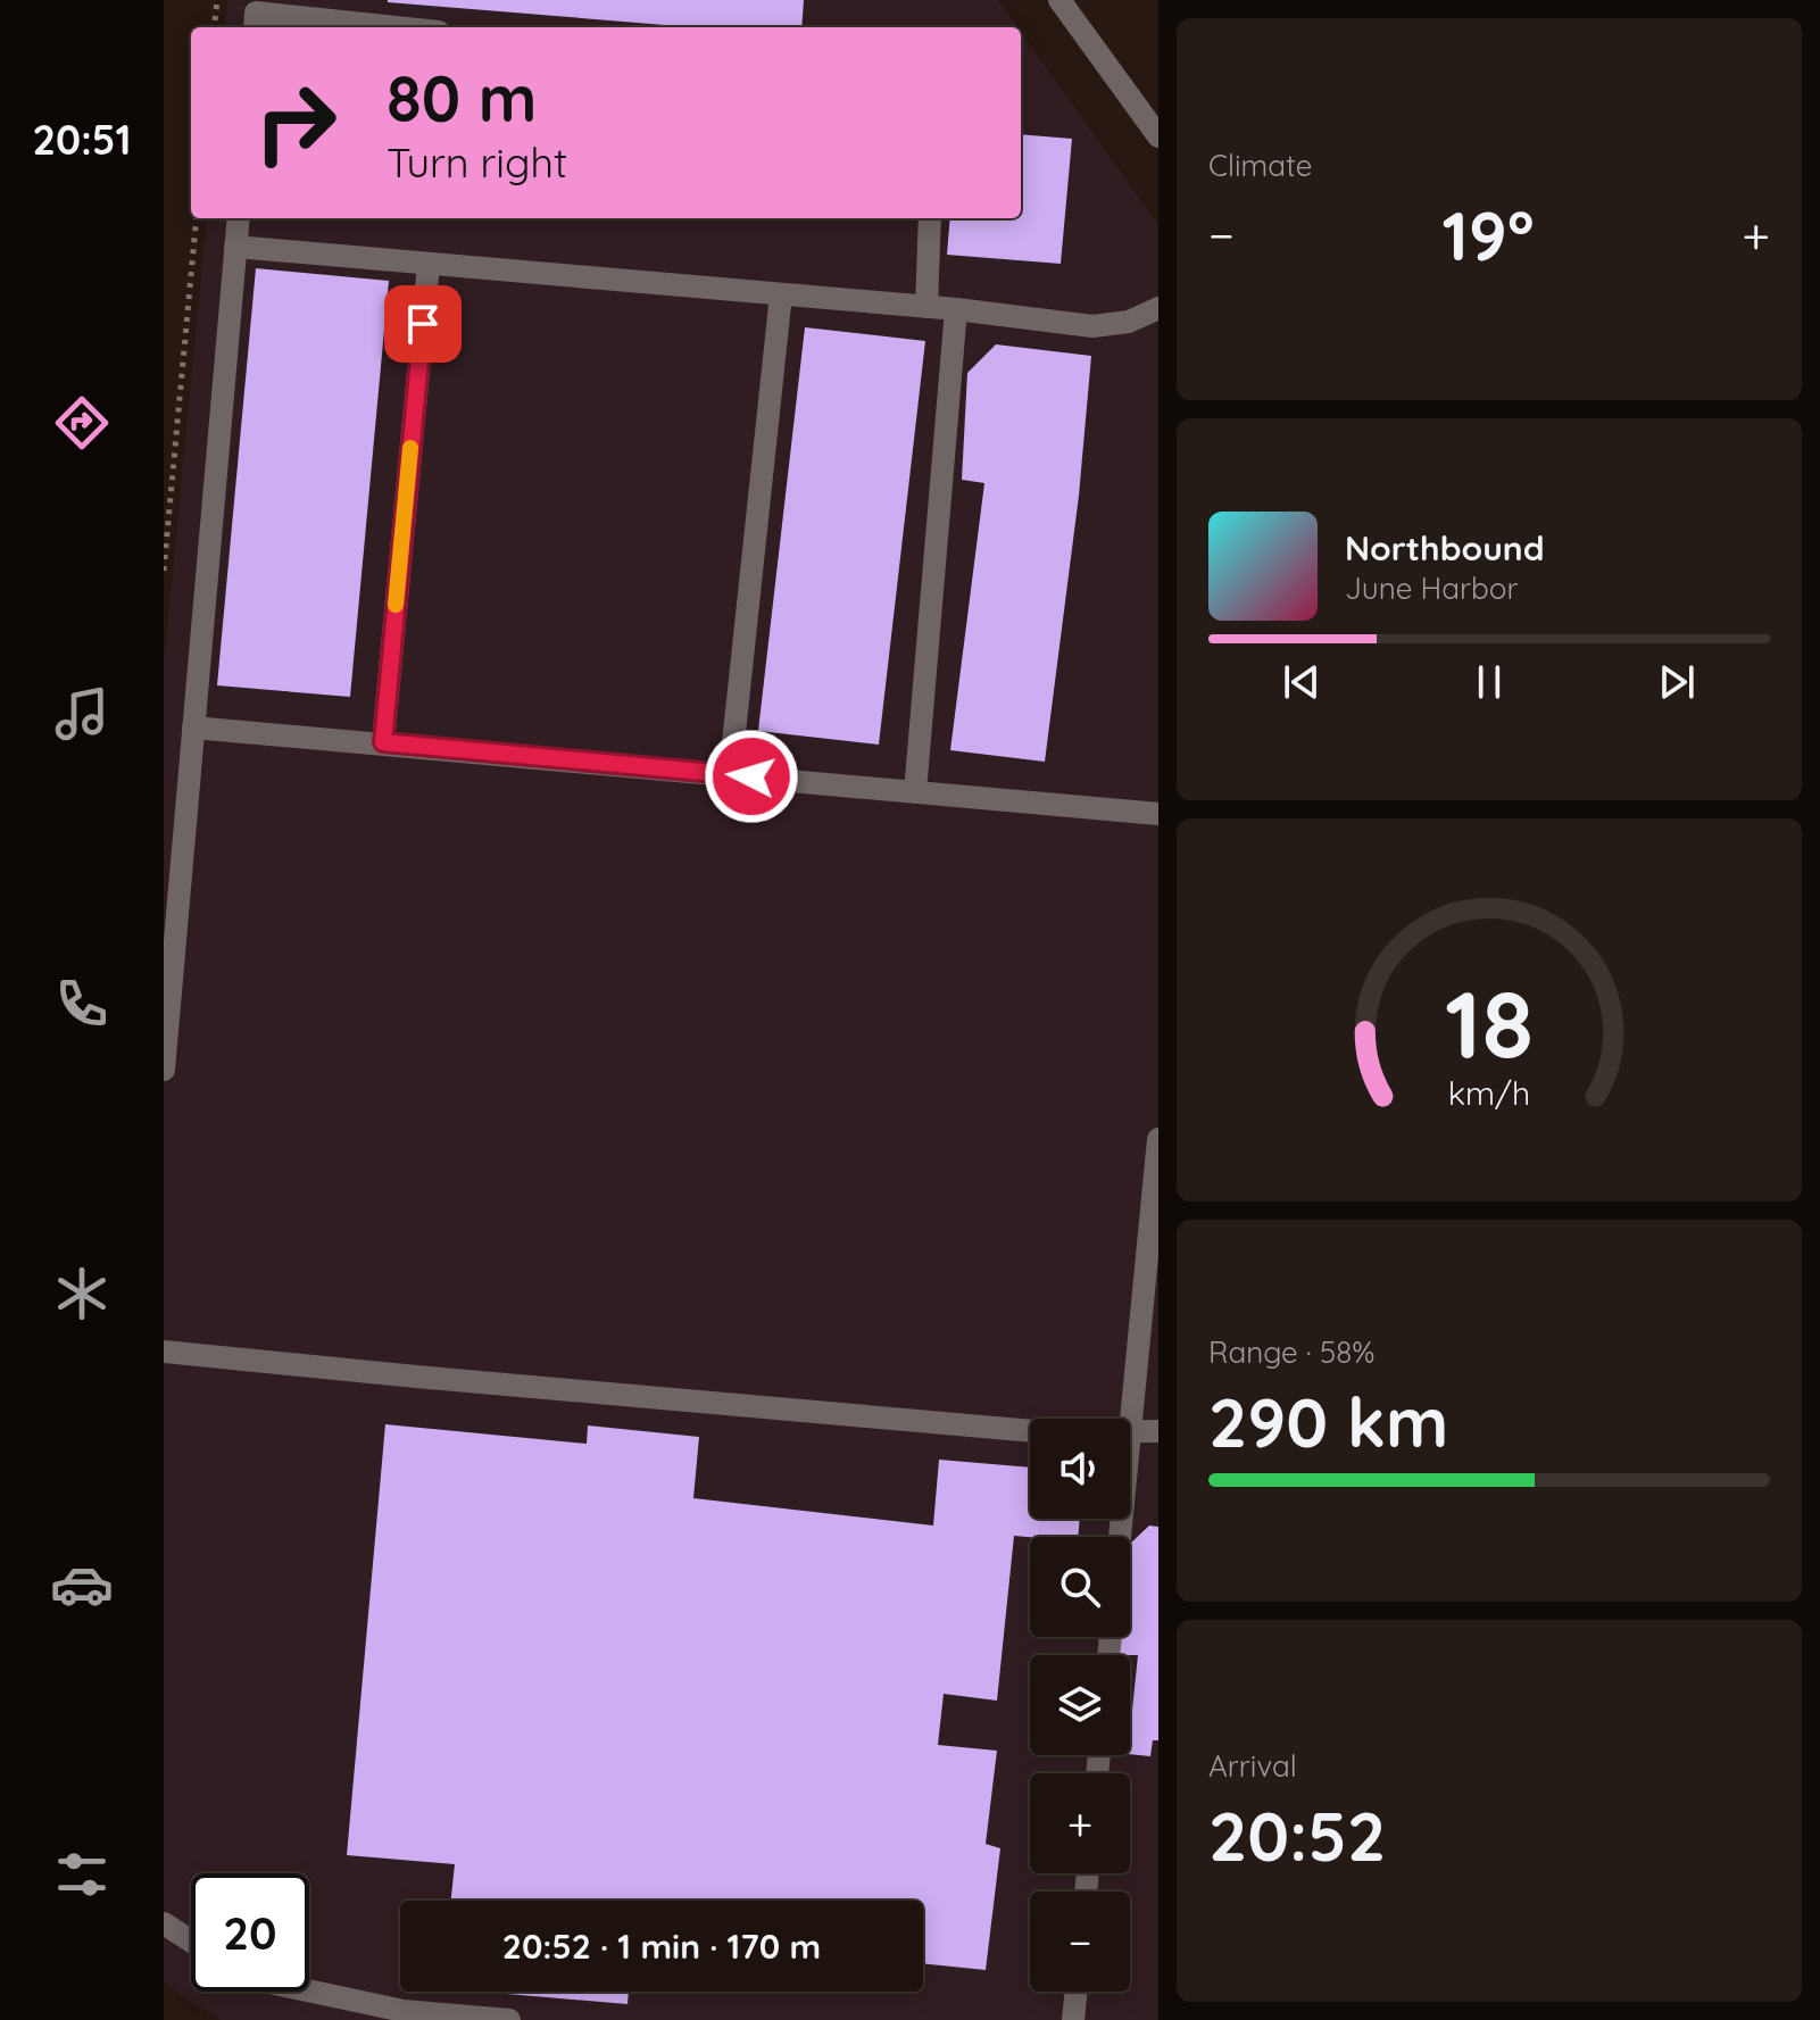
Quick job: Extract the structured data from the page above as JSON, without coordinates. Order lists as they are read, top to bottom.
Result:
{
  "page": {
    "tabs": "20:51",
    "tile": [
      "Climate",
      ["Range · 58%", "290 km"],
      ["Arrival", "20:52"]
    ],
    "turn": ["80 m", "Turn right"],
    "heat": ["−", "19°", "+"],
    "song": ["Northbound", "June Harbor"],
    "map_buttons": ["+", "−"],
    "limit": "20",
    "trip": "20:52 · 1 min · 170 m",
    "gauge": ["18", "km/h"]
  }
}
